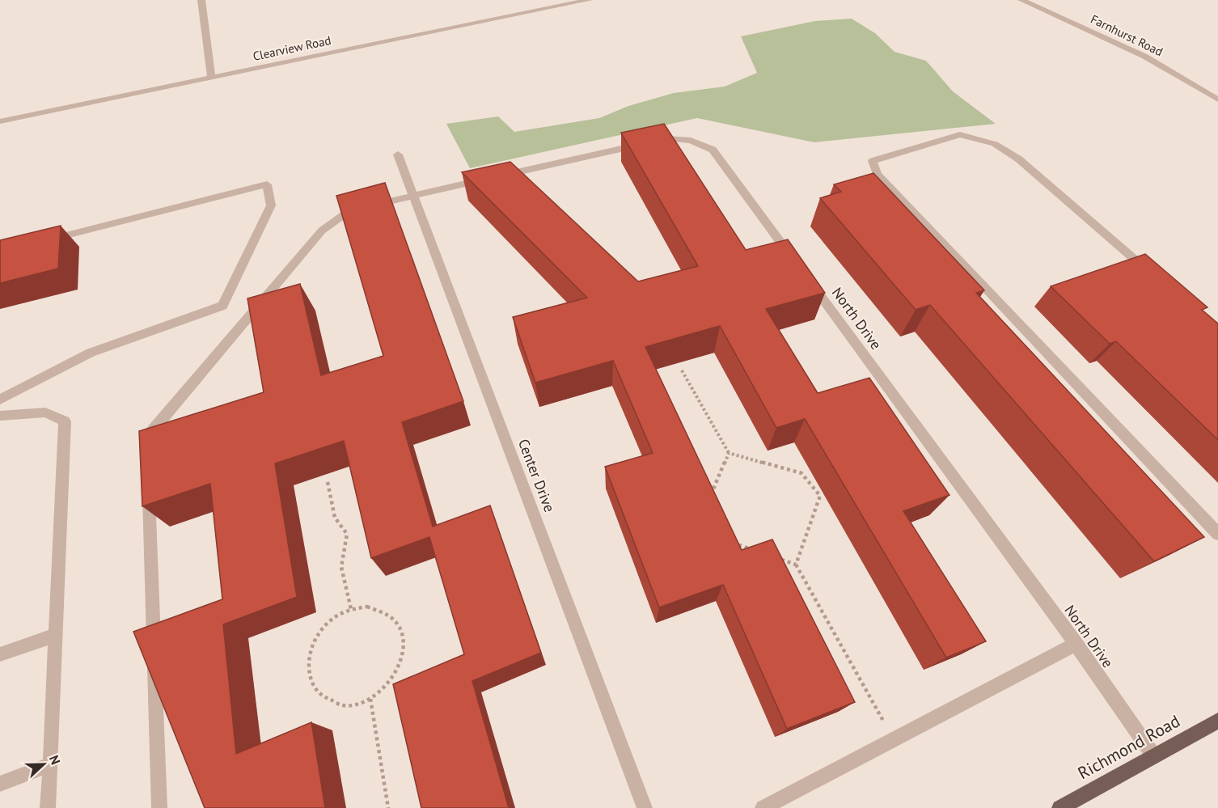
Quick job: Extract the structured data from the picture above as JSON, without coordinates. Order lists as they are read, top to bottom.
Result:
{
  "streets": {
    "main road": ["Richmond Road"],
    "street": [
      "Farnhurst Road",
      "Clearview Road",
      "North Drive",
      "Center Drive"
    ]
  },
  "crossings": [
    ["North Drive", "Richmond Road"]
  ],
  "north": "right"
}
